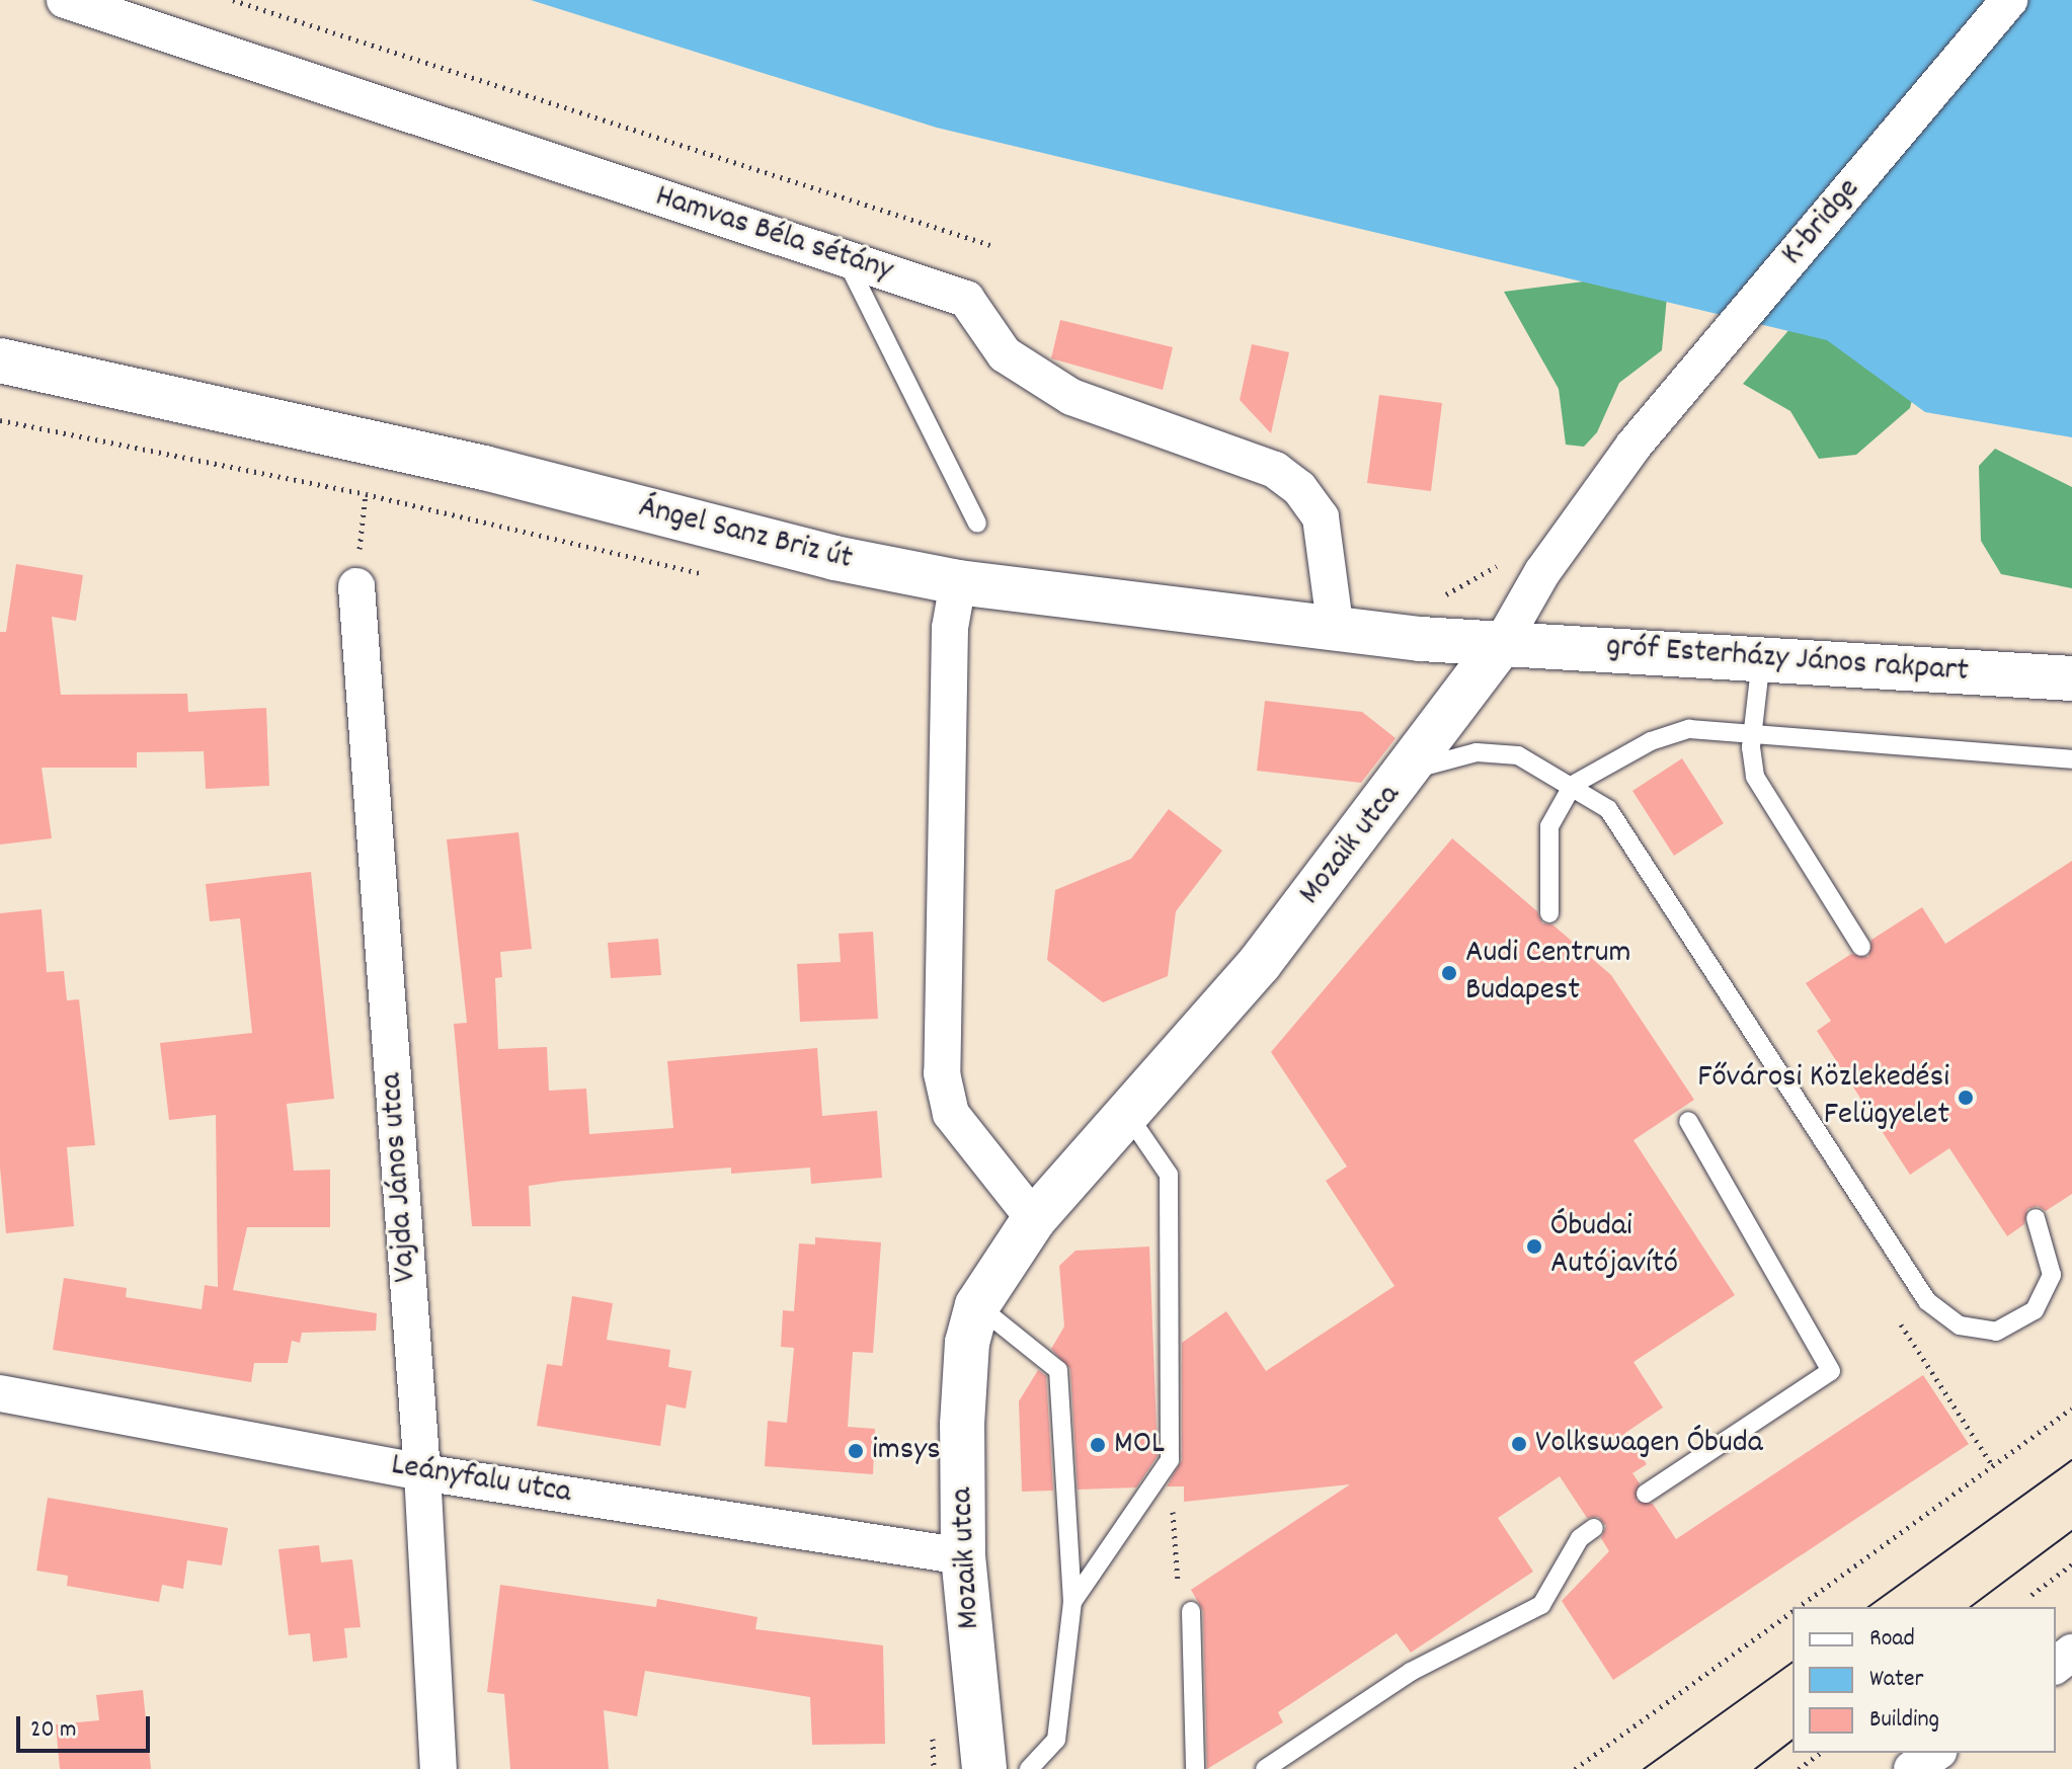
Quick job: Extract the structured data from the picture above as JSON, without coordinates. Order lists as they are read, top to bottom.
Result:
{
  "streets": {
    "main road": ["Ángel Sanz Briz út", "gróf Esterházy János rakpart", "Mozaik utca"],
    "street": [
      "K-bridge",
      "Hamvas Béla sétány",
      "Vajda János utca",
      "Leányfalu utca"
    ]
  },
  "crossings": [
    ["K-bridge", "Mozaik utca"],
    ["Hamvas Béla sétány", "Ángel Sanz Briz út"],
    ["Ángel Sanz Briz út", "gróf Esterházy János rakpart"],
    ["Ángel Sanz Briz út", "Mozaik utca"],
    ["gróf Esterházy János rakpart", "Mozaik utca"],
    ["Mozaik utca", "Leányfalu utca"],
    ["Vajda János utca", "Leányfalu utca"]
  ],
  "places": [
    "Audi Centrum Budapest",
    "Fővárosi Közlekedési Felügyelet",
    "Óbudai Autójavító",
    "Volkswagen Óbuda",
    "MOL",
    "imsys"
  ],
  "legend": ["Road", "Water", "Building"],
  "scale_bar": "20 m"
}
